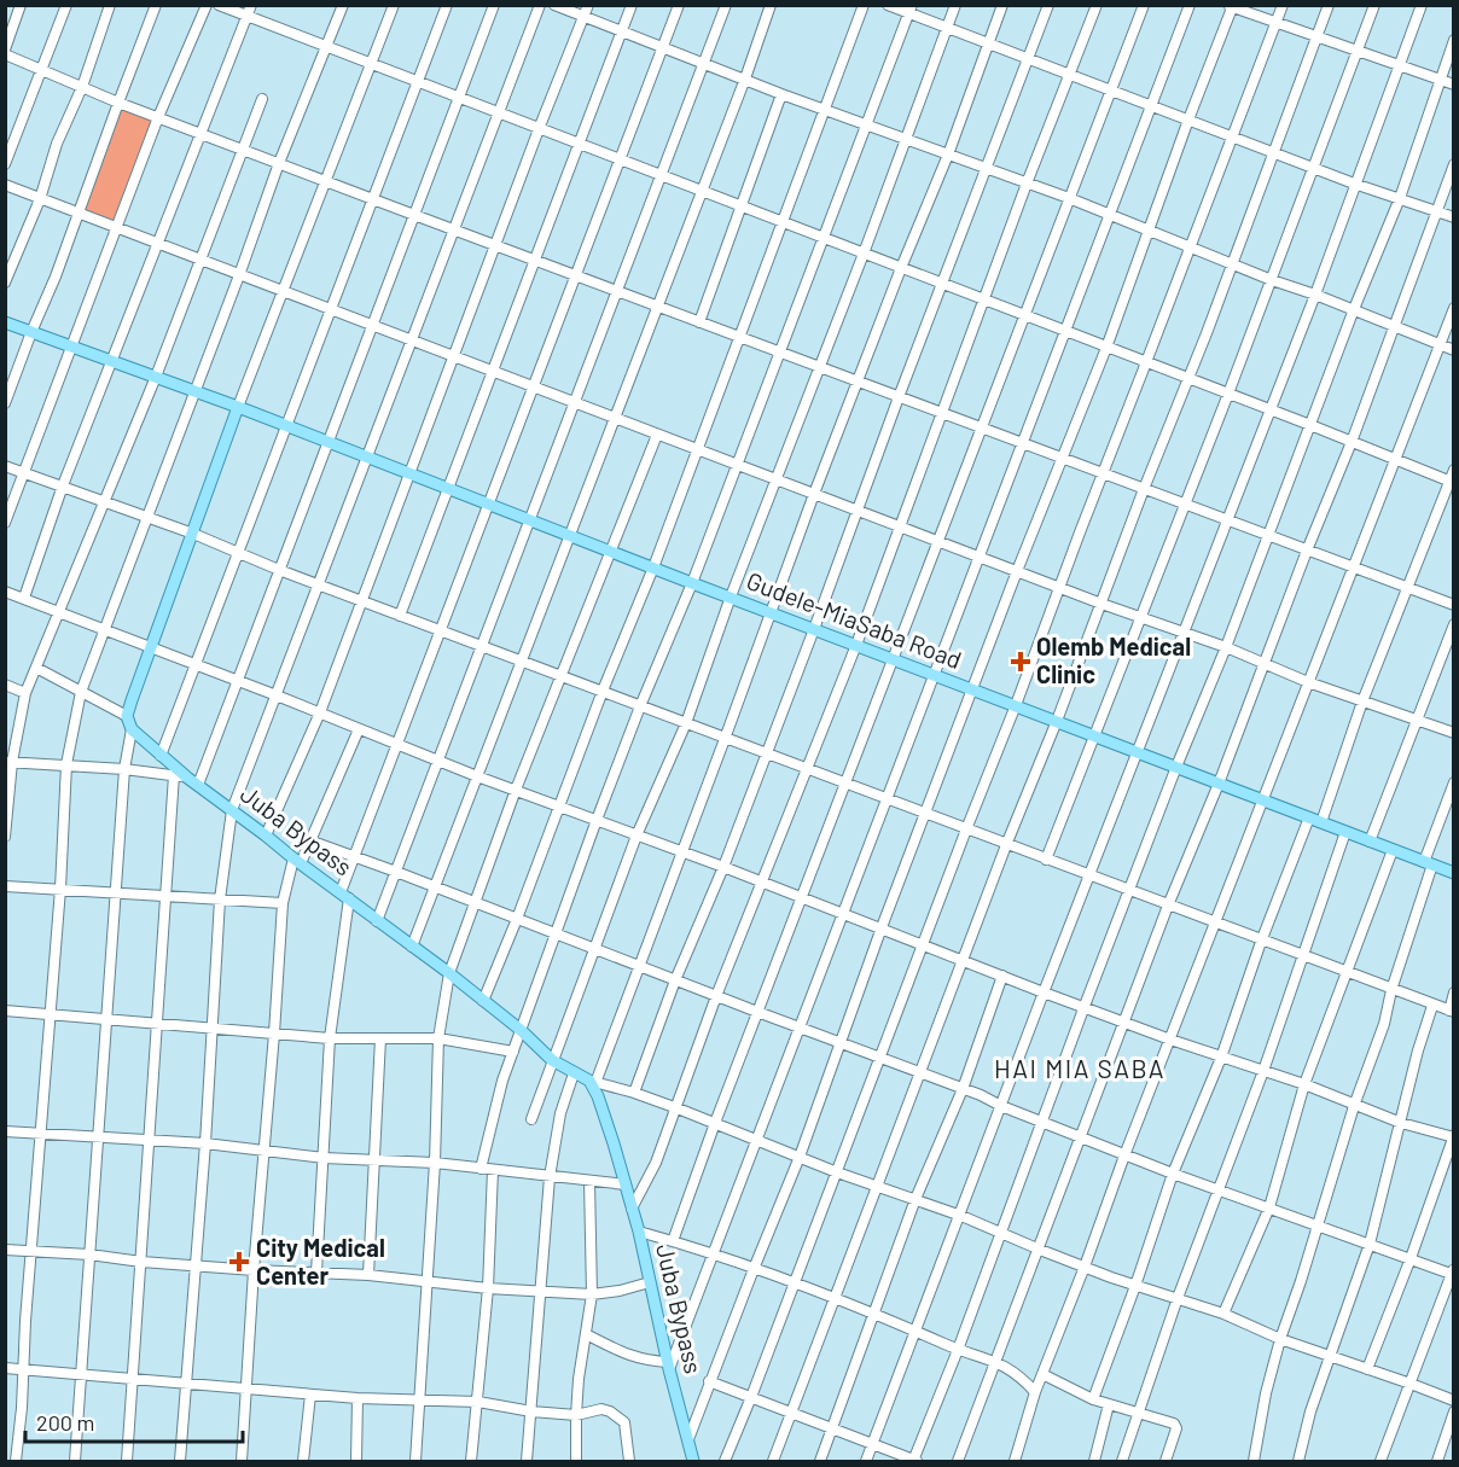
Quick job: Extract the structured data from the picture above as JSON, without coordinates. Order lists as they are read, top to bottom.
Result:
{
  "streets": {
    "main road": ["Gudele-MiaSaba Road", "Juba Bypass"]
  },
  "districts": ["HAI MIA SABA"],
  "places": {
    "health": ["Olemb Medical Clinic", "City Medical Center"]
  },
  "scale_bar": "200 m"
}
